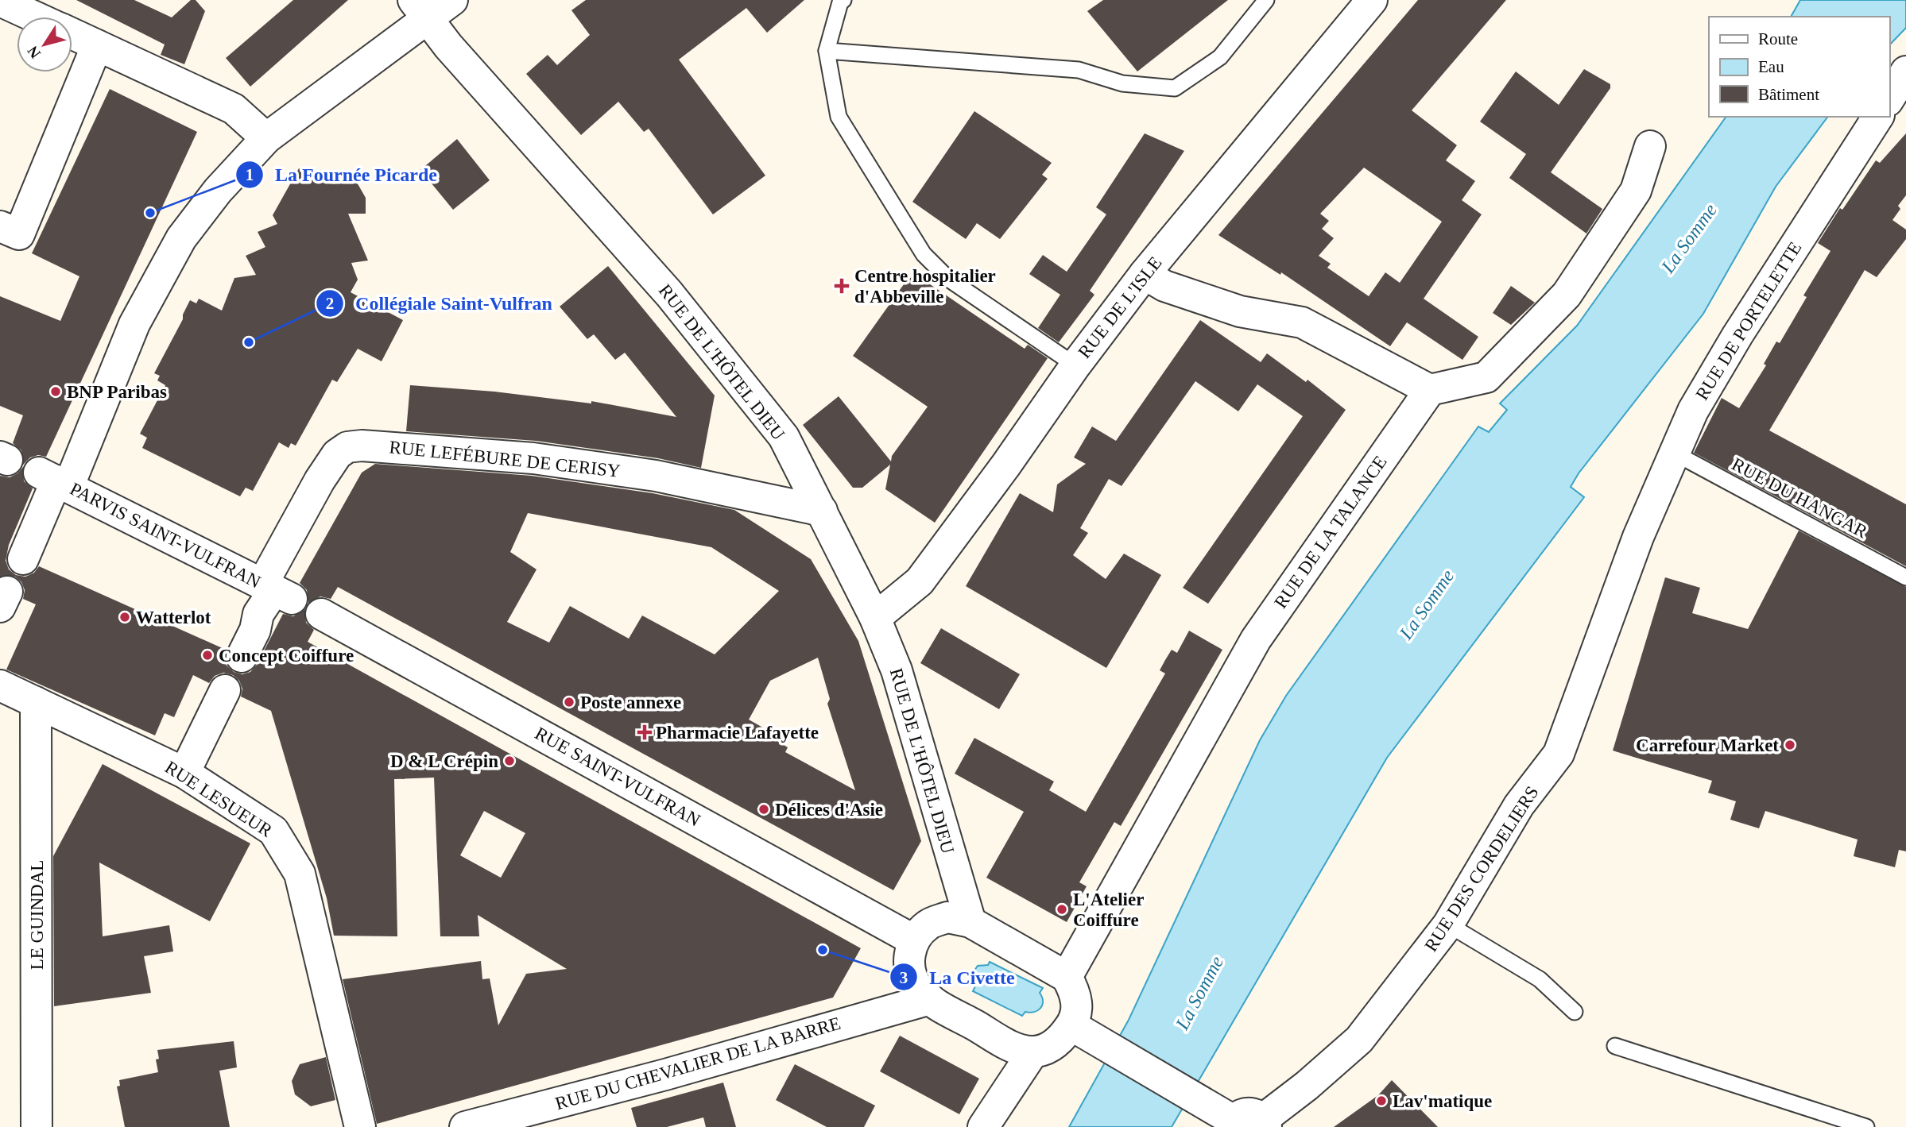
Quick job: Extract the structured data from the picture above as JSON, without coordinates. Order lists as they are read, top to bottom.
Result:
{
  "streets": {
    "street": [
      "RUE DE L'ISLE",
      "RUE DE PORTELETTE",
      "RUE DE L'HÔTEL DIEU",
      "RUE LEFÉBURE DE CERISY",
      "RUE DE LA TALANCE",
      "PARVIS SAINT-VULFRAN",
      "RUE SAINT-VULFRAN",
      "RUE LESUEUR",
      "RUE DES CORDELIERS",
      "LE GUINDAL",
      "RUE DU CHEVALIER DE LA BARRE"
    ],
    "lane": ["RUE DU HANGAR"]
  },
  "crossings": [
    ["RUE DE L'ISLE", "RUE DE L'HÔTEL DIEU"],
    ["RUE DE PORTELETTE", "RUE DU HANGAR"],
    ["RUE DE PORTELETTE", "RUE DES CORDELIERS"],
    ["RUE DE L'HÔTEL DIEU", "RUE LEFÉBURE DE CERISY"],
    ["RUE LEFÉBURE DE CERISY", "PARVIS SAINT-VULFRAN"],
    ["RUE LESUEUR", "LE GUINDAL"]
  ],
  "water": ["La Somme"],
  "places": {
    "other": [
      "La Fournée Picarde",
      "Collégiale Saint-Vulfran",
      "BNP Paribas",
      "Watterlot",
      "Concept Coiffure",
      "Poste annexe",
      "Carrefour Market",
      "D & L Crépin",
      "Délices d'Asie",
      "L'Atelier Coiffure",
      "La Civette",
      "Lav'matique"
    ],
    "health": ["Centre hospitalier d'Abbeville", "Pharmacie Lafayette"]
  },
  "legend": ["Route", "Eau", "Bâtiment"],
  "north": "bottom left"
}
